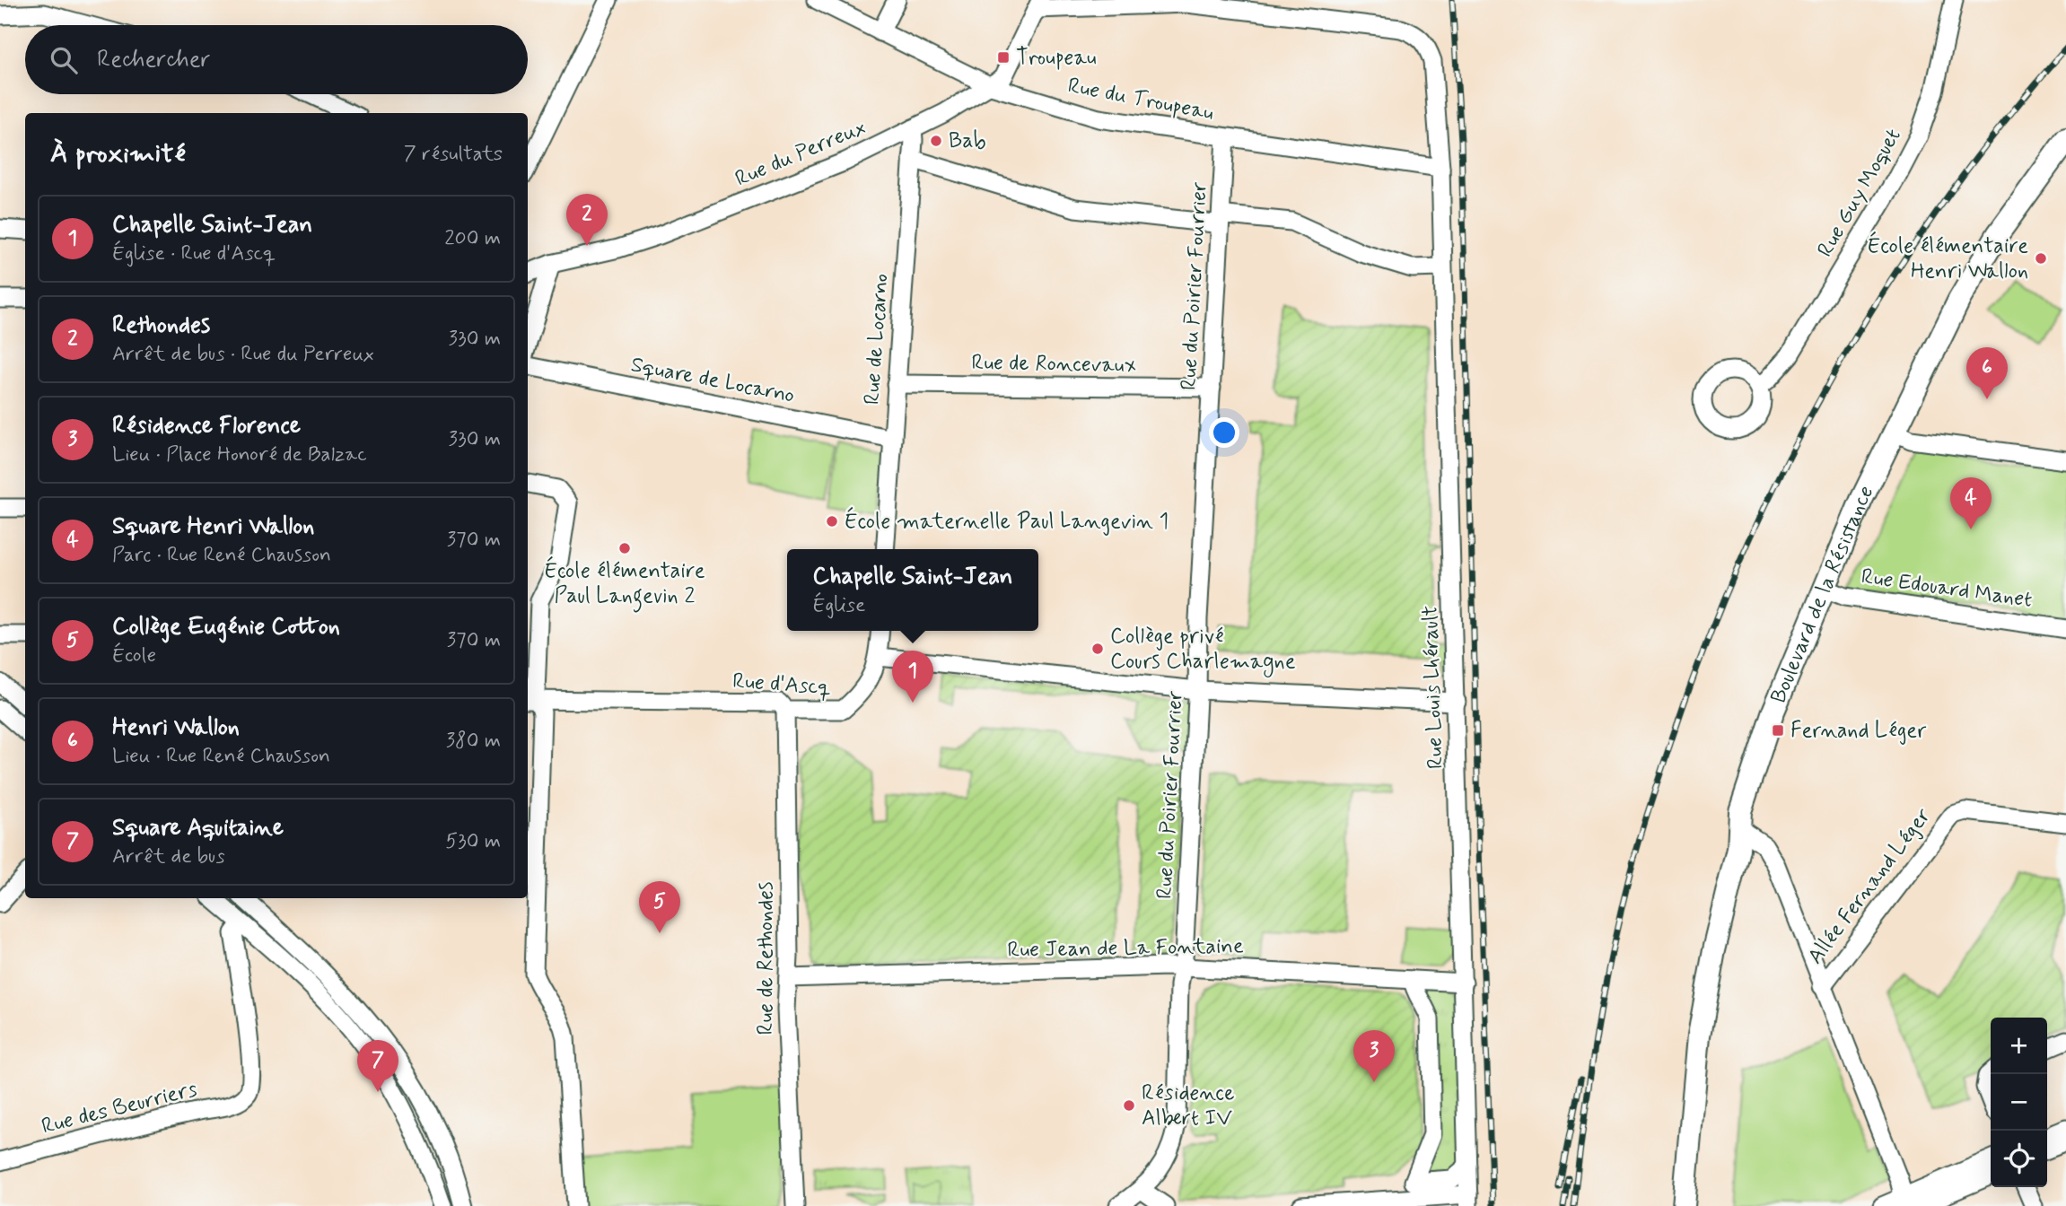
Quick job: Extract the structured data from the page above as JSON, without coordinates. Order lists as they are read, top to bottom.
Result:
{
  "streets": {
    "main road": ["Boulevard de la Résistance"],
    "street": [
      "Rue du Troupeau",
      "Rue du Perreux",
      "Rue Guy Moquet",
      "Rue du Poirier Fourrier",
      "Rue de Locarno",
      "Rue de Roncevaux",
      "Square de Locarno",
      "Rue Edouard Manet",
      "Rue d'Ascq",
      "Rue Louis Lhérault",
      "Allée Fernand Léger",
      "Rue Jean de La Fontaine",
      "Rue de Rethondes",
      "Rue des Beurriers"
    ]
  },
  "crossings": [
    ["Rue du Troupeau", "Rue du Perreux"],
    ["Rue du Troupeau", "Rue du Poirier Fourrier"],
    ["Rue du Troupeau", "Rue Louis Lhérault"],
    ["Rue du Perreux", "Rue de Locarno"],
    ["Rue du Perreux", "Rue Louis Lhérault"],
    ["Rue du Poirier Fourrier", "Rue de Roncevaux"],
    ["Rue du Poirier Fourrier", "Rue Jean de La Fontaine"],
    ["Rue de Locarno", "Rue de Roncevaux"],
    ["Rue de Locarno", "Square de Locarno"],
    ["Rue Edouard Manet", "Boulevard de la Résistance"],
    ["Boulevard de la Résistance", "Allée Fernand Léger"],
    ["Rue d'Ascq", "Rue de Rethondes"],
    ["Rue Louis Lhérault", "Rue Jean de La Fontaine"],
    ["Rue Jean de La Fontaine", "Rue de Rethondes"]
  ],
  "places": {
    "transit": ["Troupeau", "Fernand Léger"],
    "other": [
      "Bab",
      "École élémentaire Henri Wallon",
      "École maternelle Paul Langevin 1",
      "École élémentaire Paul Langevin 2",
      "Collège privé Cours Charlemagne",
      "Résidence Albert IV"
    ]
  },
  "page": {
    "search": "Rechercher",
    "heading": ["À proximité", "7 résultats"],
    "pins": [
      "2",
      "6",
      "4",
      "1",
      "5",
      "3",
      "7"
    ],
    "list": [
      {
        "mark": "1",
        "name": "Chapelle Saint-Jean",
        "note": "Église · Rue d'Ascq",
        "value": "200 m"
      },
      {
        "mark": "2",
        "name": "Rethondes",
        "note": "Arrêt de bus · Rue du Perreux",
        "value": "330 m"
      },
      {
        "mark": "3",
        "name": "Résidence Florence",
        "note": "Lieu · Place Honoré de Balzac",
        "value": "330 m"
      },
      {
        "mark": "4",
        "name": "Square Henri Wallon",
        "note": "Parc · Rue René Chausson",
        "value": "370 m"
      },
      {
        "mark": "5",
        "name": "Collège Eugénie Cotton",
        "note": "École",
        "value": "370 m"
      },
      {
        "mark": "6",
        "name": "Henri Wallon",
        "note": "Lieu · Rue René Chausson",
        "value": "380 m"
      },
      {
        "mark": "7",
        "name": "Square Aquitaine",
        "note": "Arrêt de bus",
        "value": "530 m"
      }
    ],
    "popup": ["Chapelle Saint-Jean", "Église"],
    "map_buttons": ["+", "−"]
  }
}
